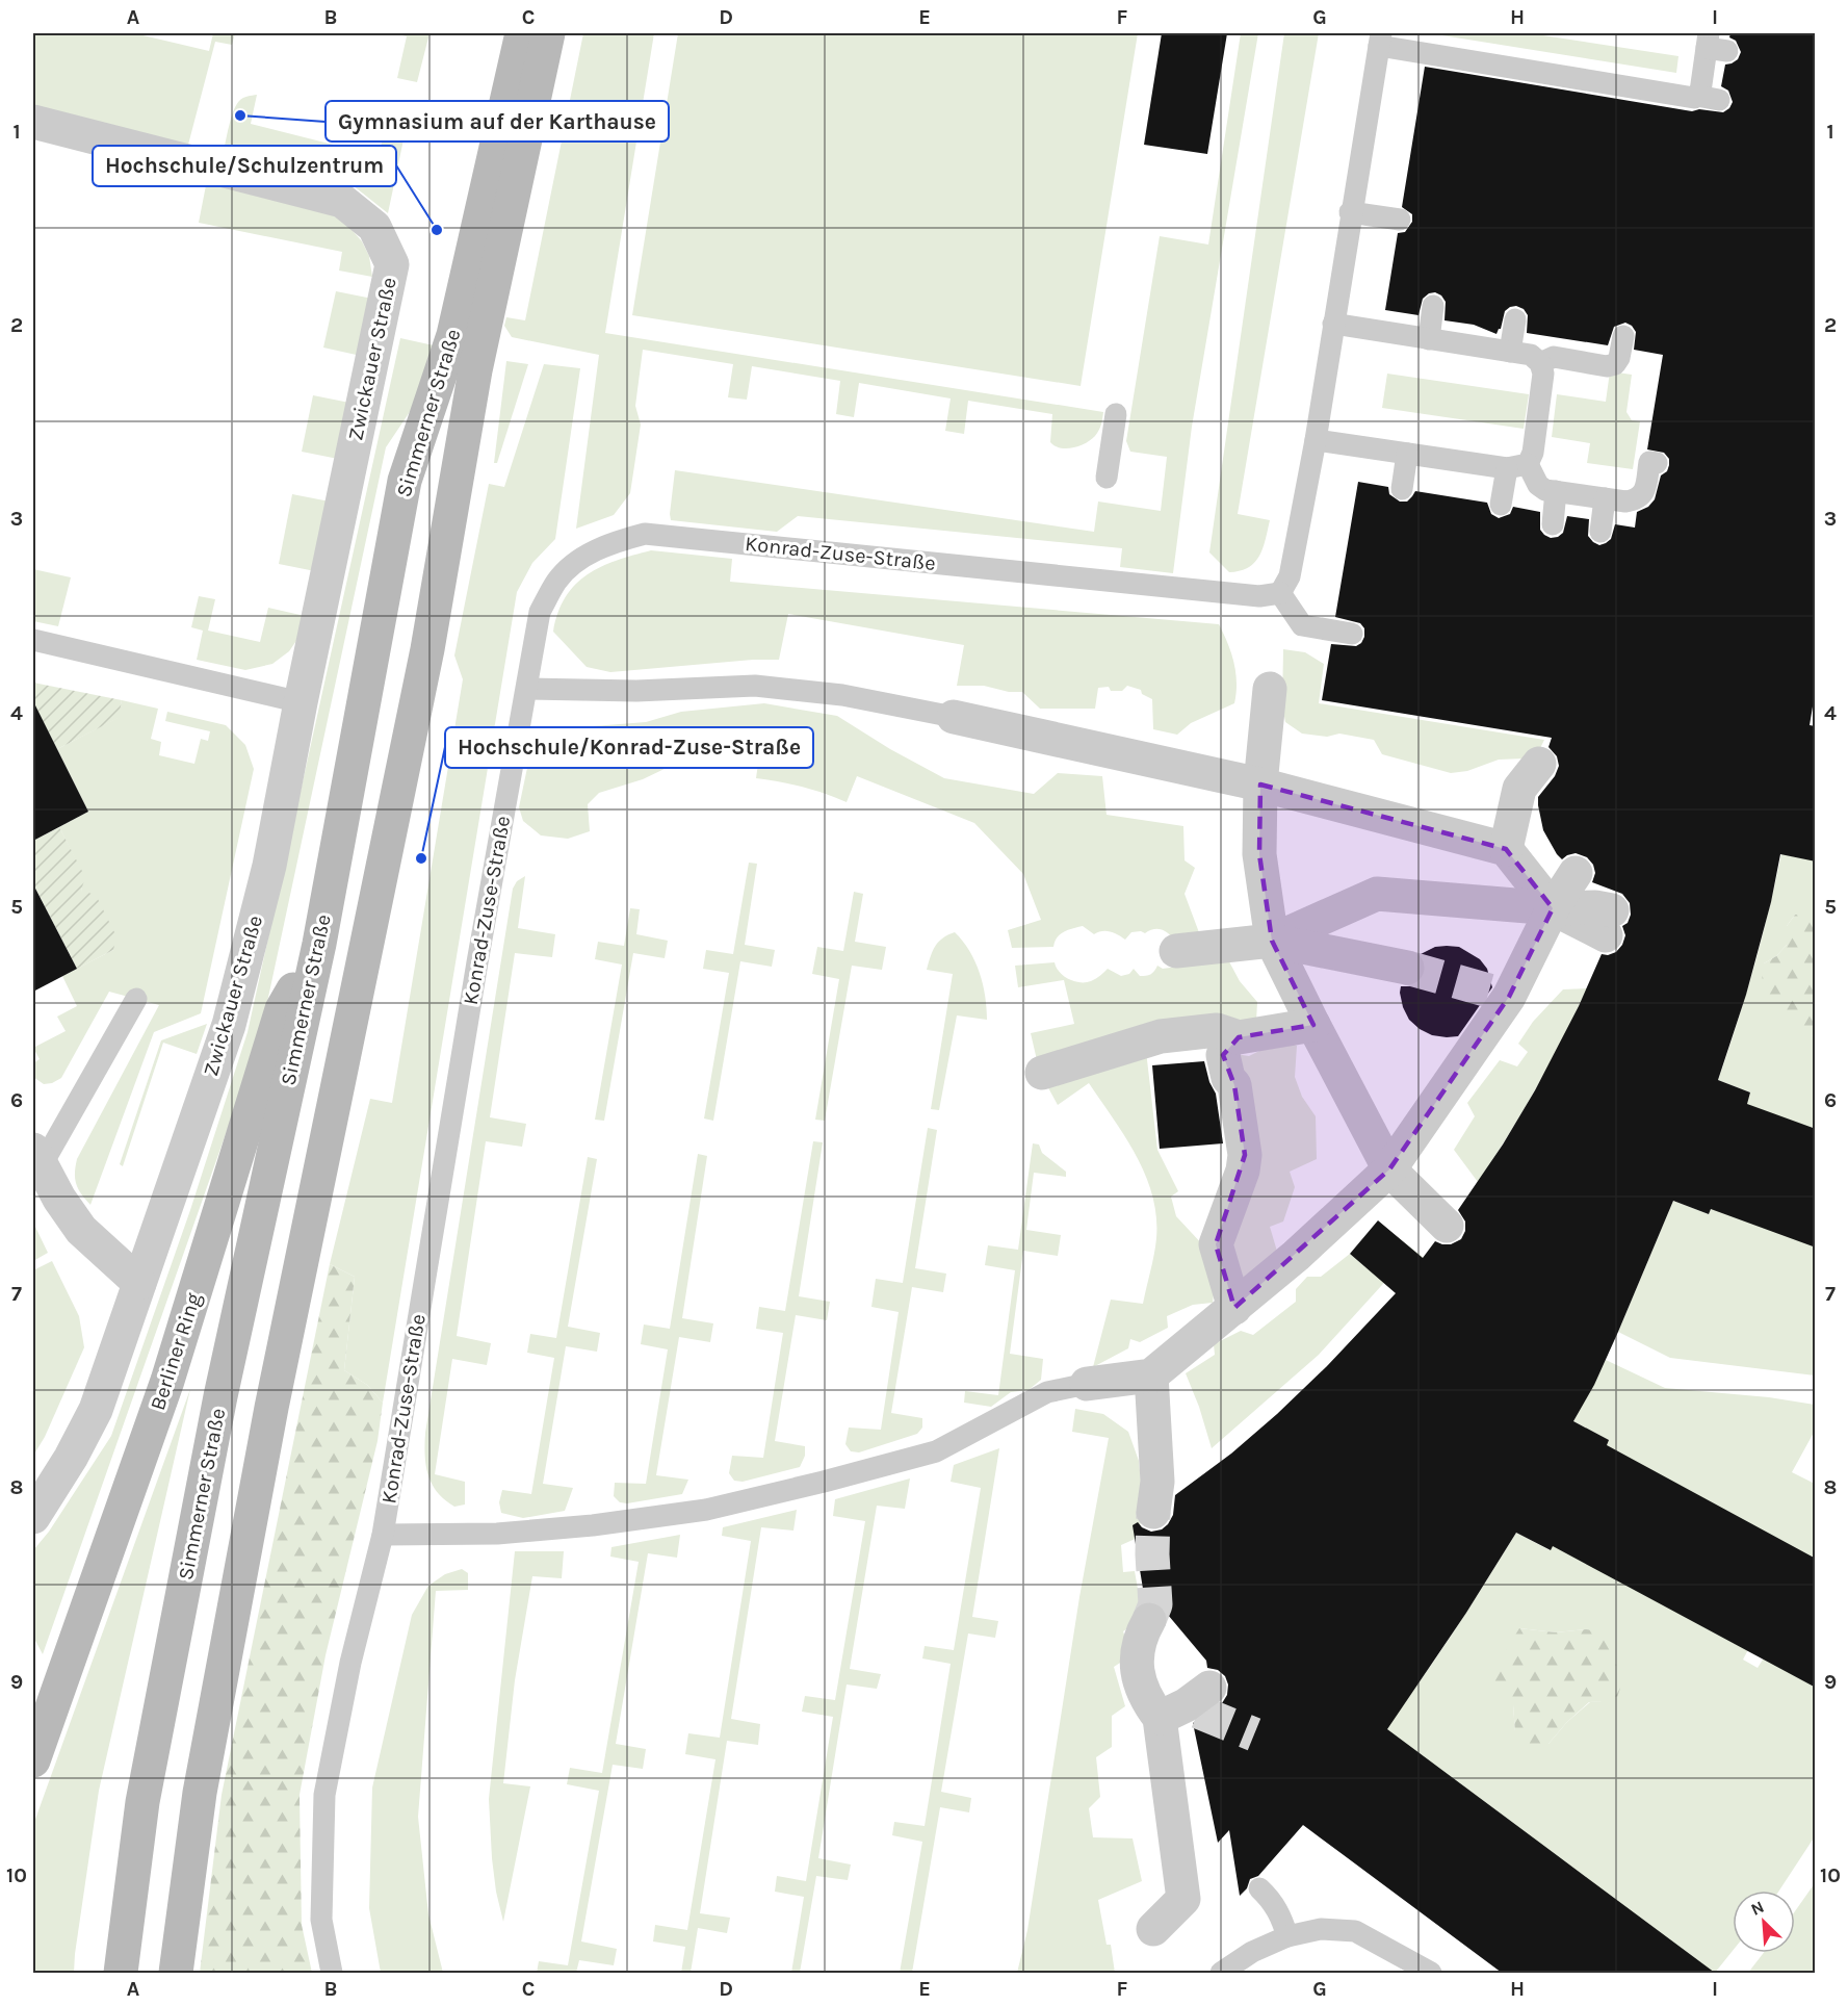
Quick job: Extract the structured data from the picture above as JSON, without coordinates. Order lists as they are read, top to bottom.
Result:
{
  "streets": {
    "street": ["Zwickauer Straße", "Simmerner Straße", "Berliner Ring"],
    "lane": ["Konrad-Zuse-Straße"]
  },
  "crossings": [
    ["Simmerner Straße", "Berliner Ring"]
  ],
  "places": ["Gymnasium auf der Karthause", "Hochschule/Schulzentrum", "Hochschule/Konrad-Zuse-Straße"],
  "north": "top left",
  "grid": {
    "columns": [
      "A",
      "B",
      "C",
      "D",
      "E",
      "F",
      "G",
      "H",
      "I"
    ],
    "rows": [
      "1",
      "2",
      "3",
      "4",
      "5",
      "6",
      "7",
      "8",
      "9",
      "10"
    ]
  }
}
